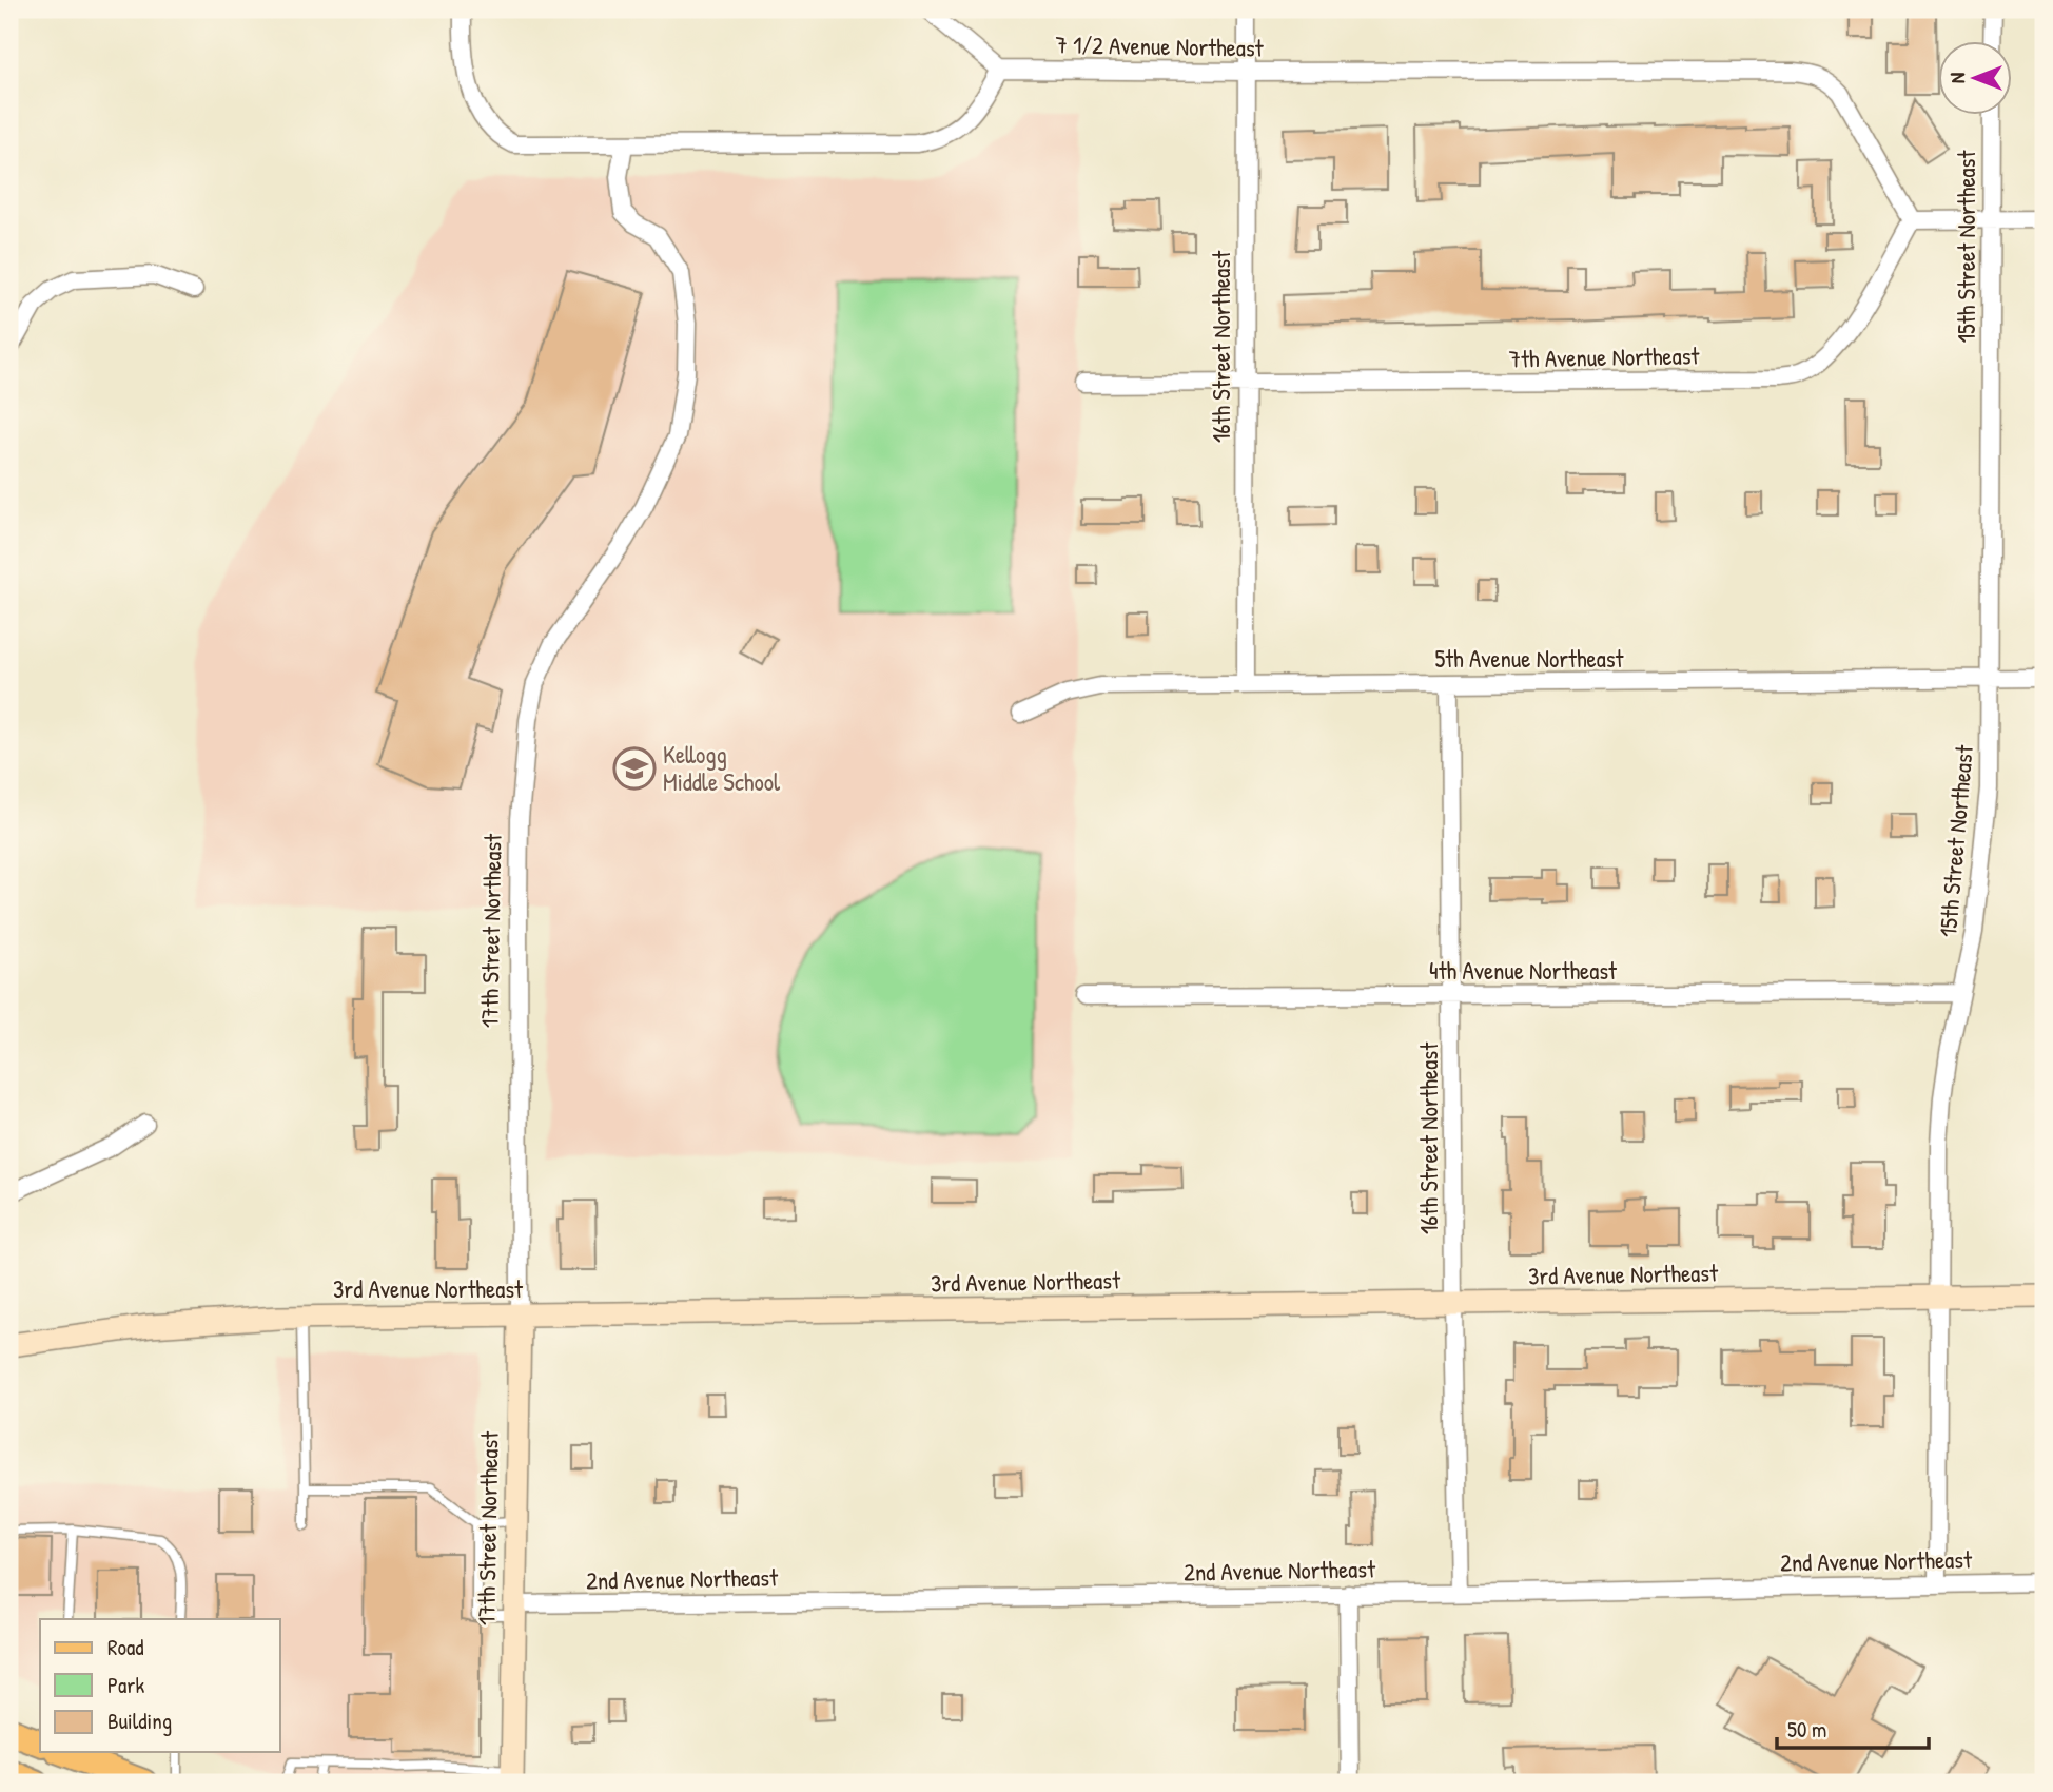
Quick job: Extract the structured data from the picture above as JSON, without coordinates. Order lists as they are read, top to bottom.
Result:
{
  "streets": {
    "street": [
      "7 1/2 Avenue Northeast",
      "15th Street Northeast",
      "16th Street Northeast",
      "7th Avenue Northeast",
      "5th Avenue Northeast",
      "17th Street Northeast",
      "4th Avenue Northeast",
      "3rd Avenue Northeast",
      "2nd Avenue Northeast"
    ]
  },
  "crossings": [
    ["7 1/2 Avenue Northeast", "16th Street Northeast"],
    ["7 1/2 Avenue Northeast", "7th Avenue Northeast"],
    ["15th Street Northeast", "5th Avenue Northeast"],
    ["15th Street Northeast", "4th Avenue Northeast"],
    ["15th Street Northeast", "3rd Avenue Northeast"],
    ["15th Street Northeast", "2nd Avenue Northeast"],
    ["16th Street Northeast", "7th Avenue Northeast"],
    ["16th Street Northeast", "5th Avenue Northeast"],
    ["16th Street Northeast", "4th Avenue Northeast"],
    ["16th Street Northeast", "3rd Avenue Northeast"],
    ["16th Street Northeast", "2nd Avenue Northeast"],
    ["17th Street Northeast", "3rd Avenue Northeast"],
    ["17th Street Northeast", "2nd Avenue Northeast"]
  ],
  "places": {
    "school or university": ["Kellogg Middle School"]
  },
  "legend": ["Road", "Park", "Building"],
  "scale_bar": "50 m",
  "north": "left"
}
